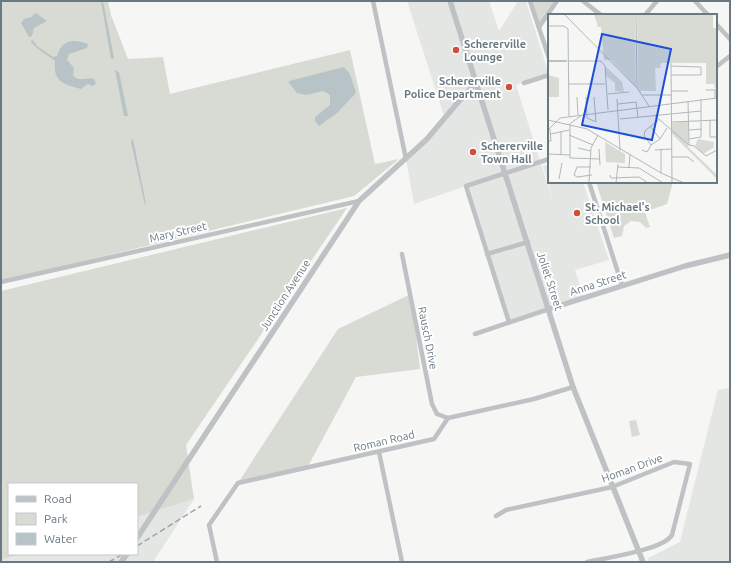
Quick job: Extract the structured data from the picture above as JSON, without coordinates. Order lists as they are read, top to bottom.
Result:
{
  "streets": {
    "street": [
      "Mary Street",
      "Joliet Street",
      "Anna Street",
      "Junction Avenue",
      "Rausch Drive",
      "Roman Road",
      "Homan Drive"
    ]
  },
  "crossings": [
    ["Mary Street", "Junction Avenue"],
    ["Joliet Street", "Anna Street"],
    ["Joliet Street", "Junction Avenue"],
    ["Joliet Street", "Homan Drive"],
    ["Rausch Drive", "Roman Road"]
  ],
  "places": [
    "Schererville Lounge",
    "Schererville Police Department",
    "Schererville Town Hall",
    "St. Michael's School"
  ],
  "legend": ["Road", "Park", "Water"]
}
